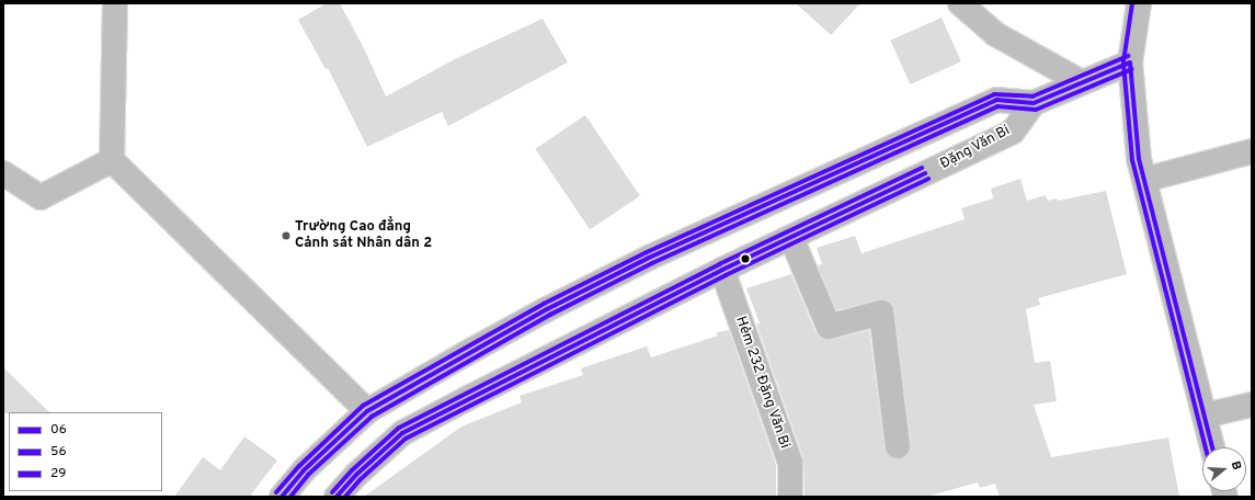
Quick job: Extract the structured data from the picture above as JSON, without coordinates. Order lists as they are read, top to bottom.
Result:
{
  "streets": {
    "main road": ["Đặng Văn Bi"],
    "lane": ["Hẻm 232 Đặng Văn Bi"]
  },
  "crossings": [
    ["Đặng Văn Bi", "Hẻm 232 Đặng Văn Bi"]
  ],
  "places": ["Trường Cao đẳng Cảnh sát Nhân dân 2"],
  "lines": ["transit line 29", "transit line 06", "transit line 56"],
  "legend": ["06", "56", "29"],
  "north": "right"
}
